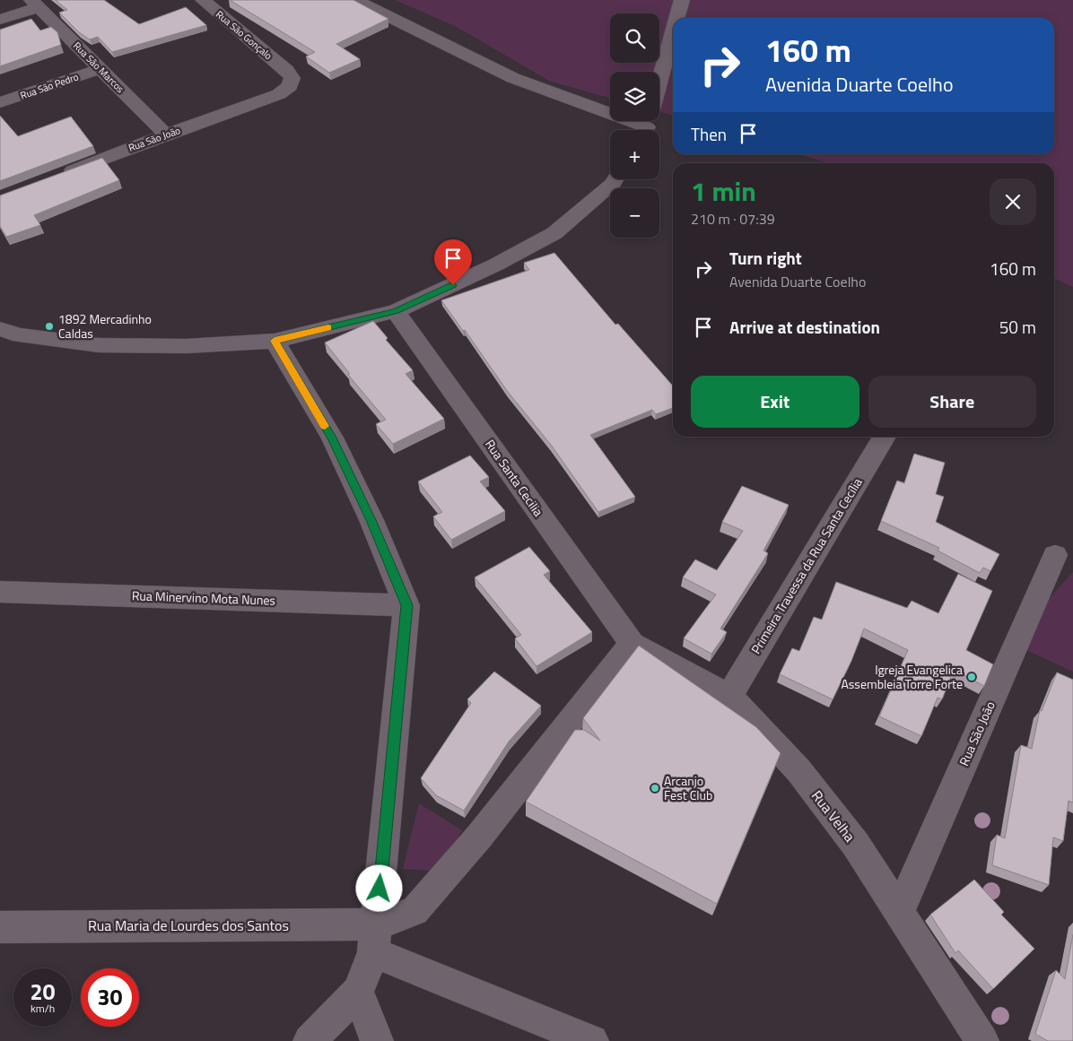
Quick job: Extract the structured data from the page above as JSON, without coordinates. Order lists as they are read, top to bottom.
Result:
{
  "streets": {
    "street": [
      "Rua São Gonçalo",
      "Rua São Marcos",
      "Rua São Pedro",
      "Rua São João",
      "Rua Santa Cecilia",
      "Primeira Travessa da Rua Santa Cecília",
      "Rua Minervino Mota Nunes",
      "Rua Velha",
      "Rua Maria de Lourdes dos Santos"
    ]
  },
  "crossings": [
    ["Rua São Gonçalo", "Rua São João"],
    ["Rua São Marcos", "Rua São Pedro"],
    ["Rua São Marcos", "Rua São João"],
    ["Rua São João", "Rua Velha"],
    ["Rua Santa Cecilia", "Rua Velha"],
    ["Primeira Travessa da Rua Santa Cecília", "Rua Velha"]
  ],
  "places": ["1892 Mercadinho Caldas", "Igreja Evangelica Assembleia Torre Forte", "Arcanjo Fest Club"],
  "page": {
    "map_buttons": ["+", "−"],
    "turn": ["160 m", "Avenida Duarte Coelho"],
    "then": "Then",
    "heading": ["1 min", "210 m · 07:39"],
    "list": [
      {
        "name": "Turn right",
        "note": "Avenida Duarte Coelho",
        "value": "160 m"
      },
      {
        "name": "Arrive at destination",
        "value": "50 m"
      }
    ],
    "buttons": ["Exit", "Share"],
    "speed": "20 km/h",
    "limit": "30"
  }
}
